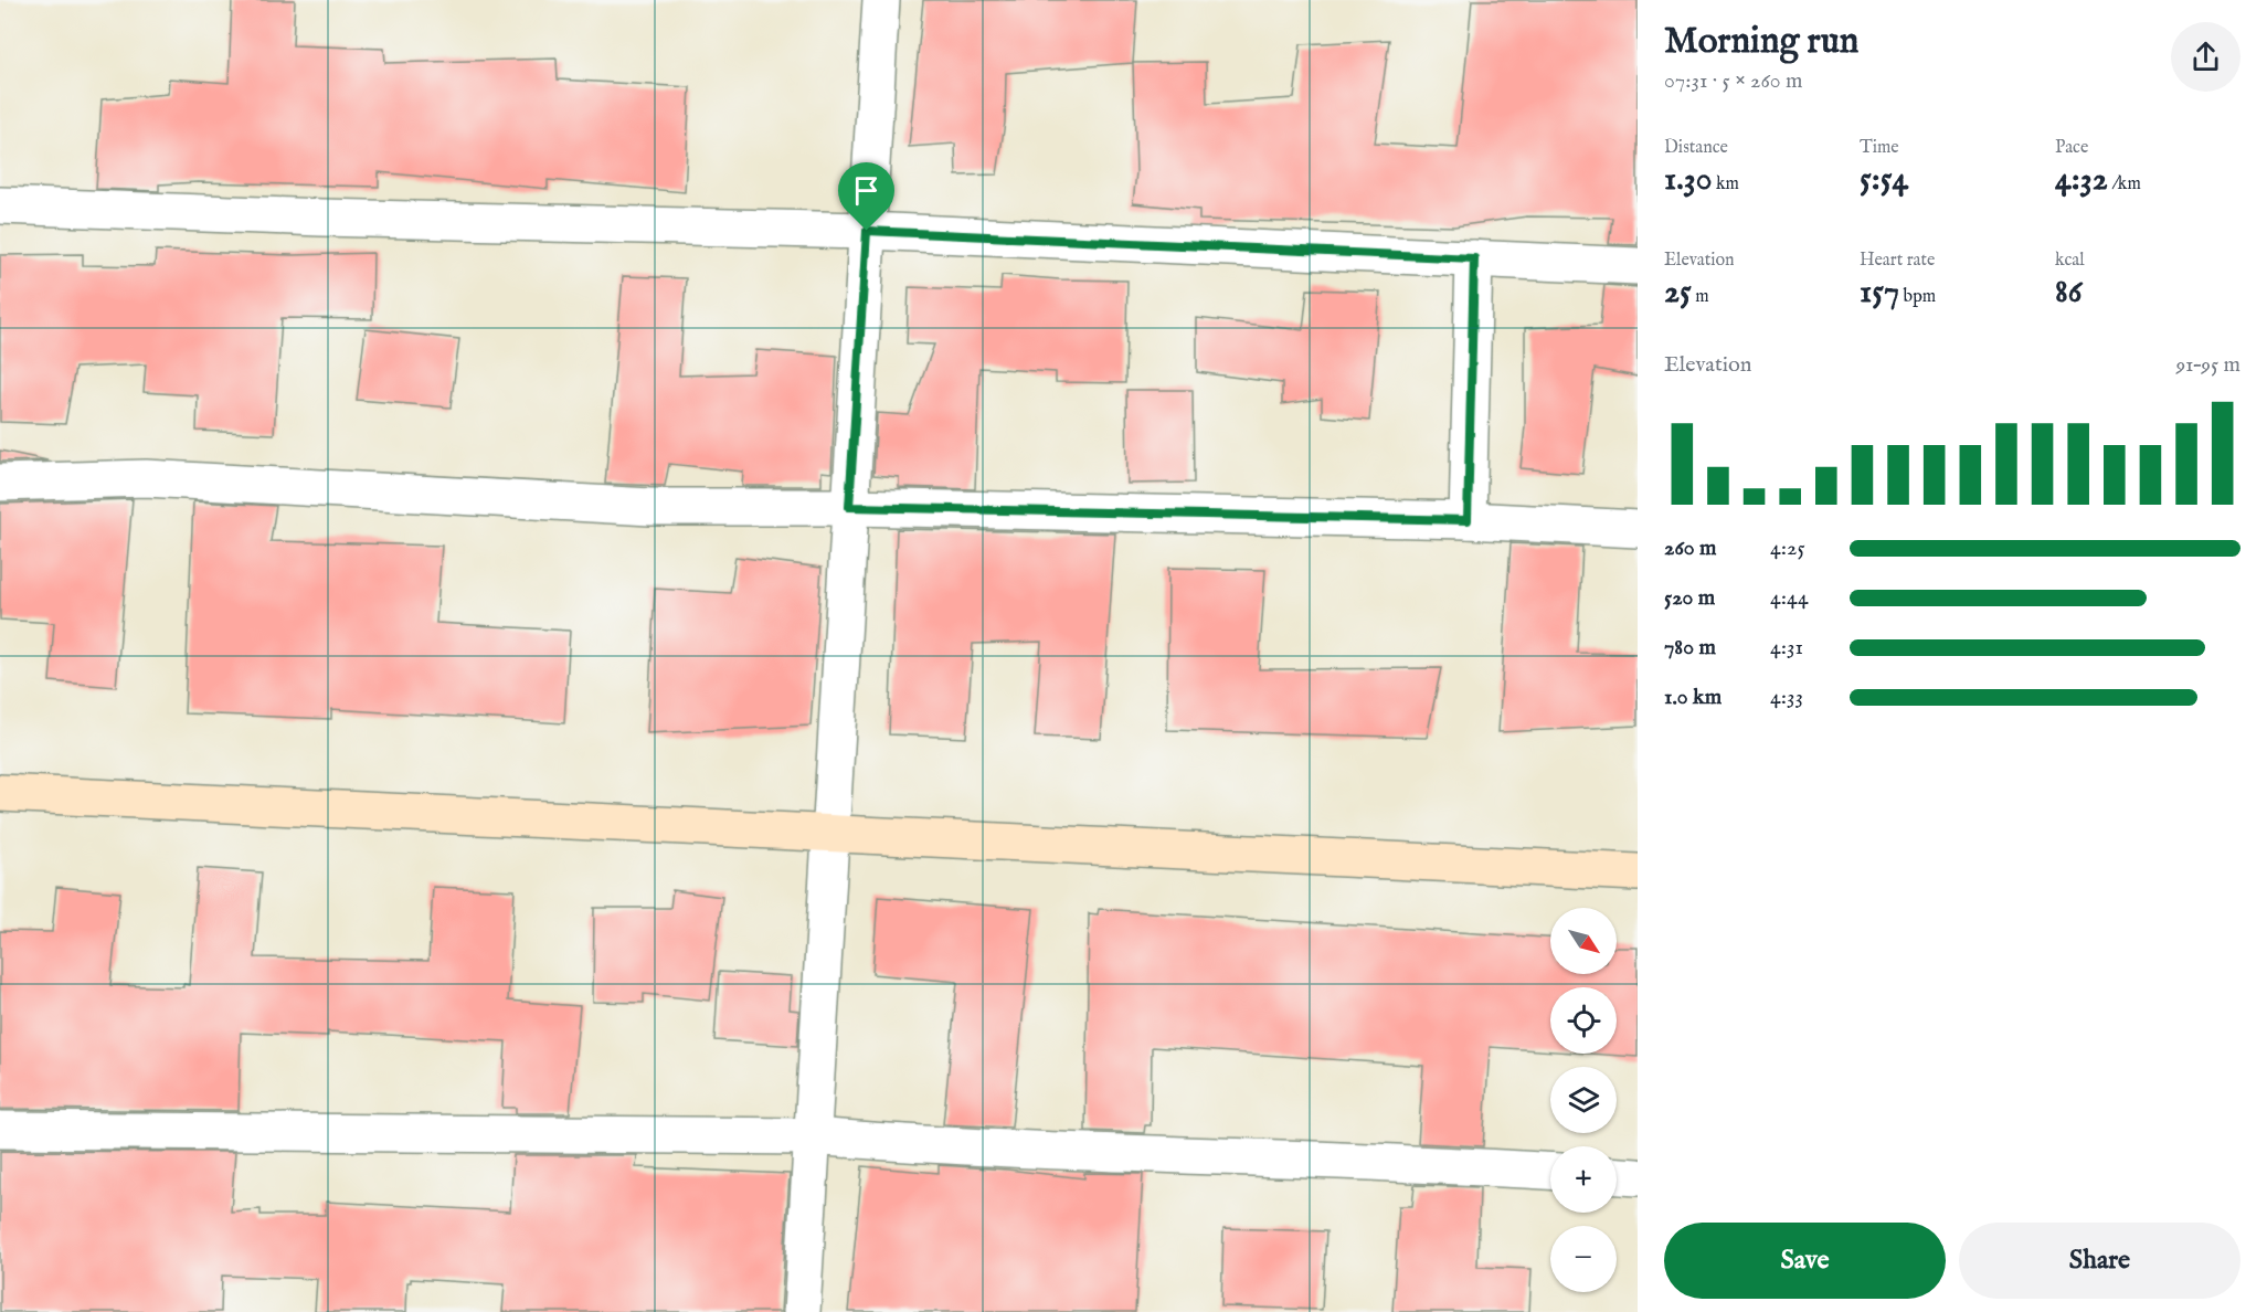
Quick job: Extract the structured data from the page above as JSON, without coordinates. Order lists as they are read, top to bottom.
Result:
{
  "north": "bottom right",
  "page": {
    "heading": ["Morning run", "07:31 · 5 × 260 m"],
    "stats": [
      ["Distance", "1.30 km"],
      ["Time", "5:54"],
      ["Pace", "4:32 /km"],
      ["Elevation", "25 m"],
      ["Heart rate", "157 bpm"],
      ["kcal", "86"]
    ],
    "chart": ["Elevation", "91–95 m"],
    "list": [
      {
        "name": "260 m",
        "note": "4:25"
      },
      {
        "name": "520 m",
        "note": "4:44"
      },
      {
        "name": "780 m",
        "note": "4:31"
      },
      {
        "name": "1.0 km",
        "note": "4:33"
      }
    ],
    "map_buttons": ["+", "−"],
    "buttons": ["Save", "Share"]
  }
}
